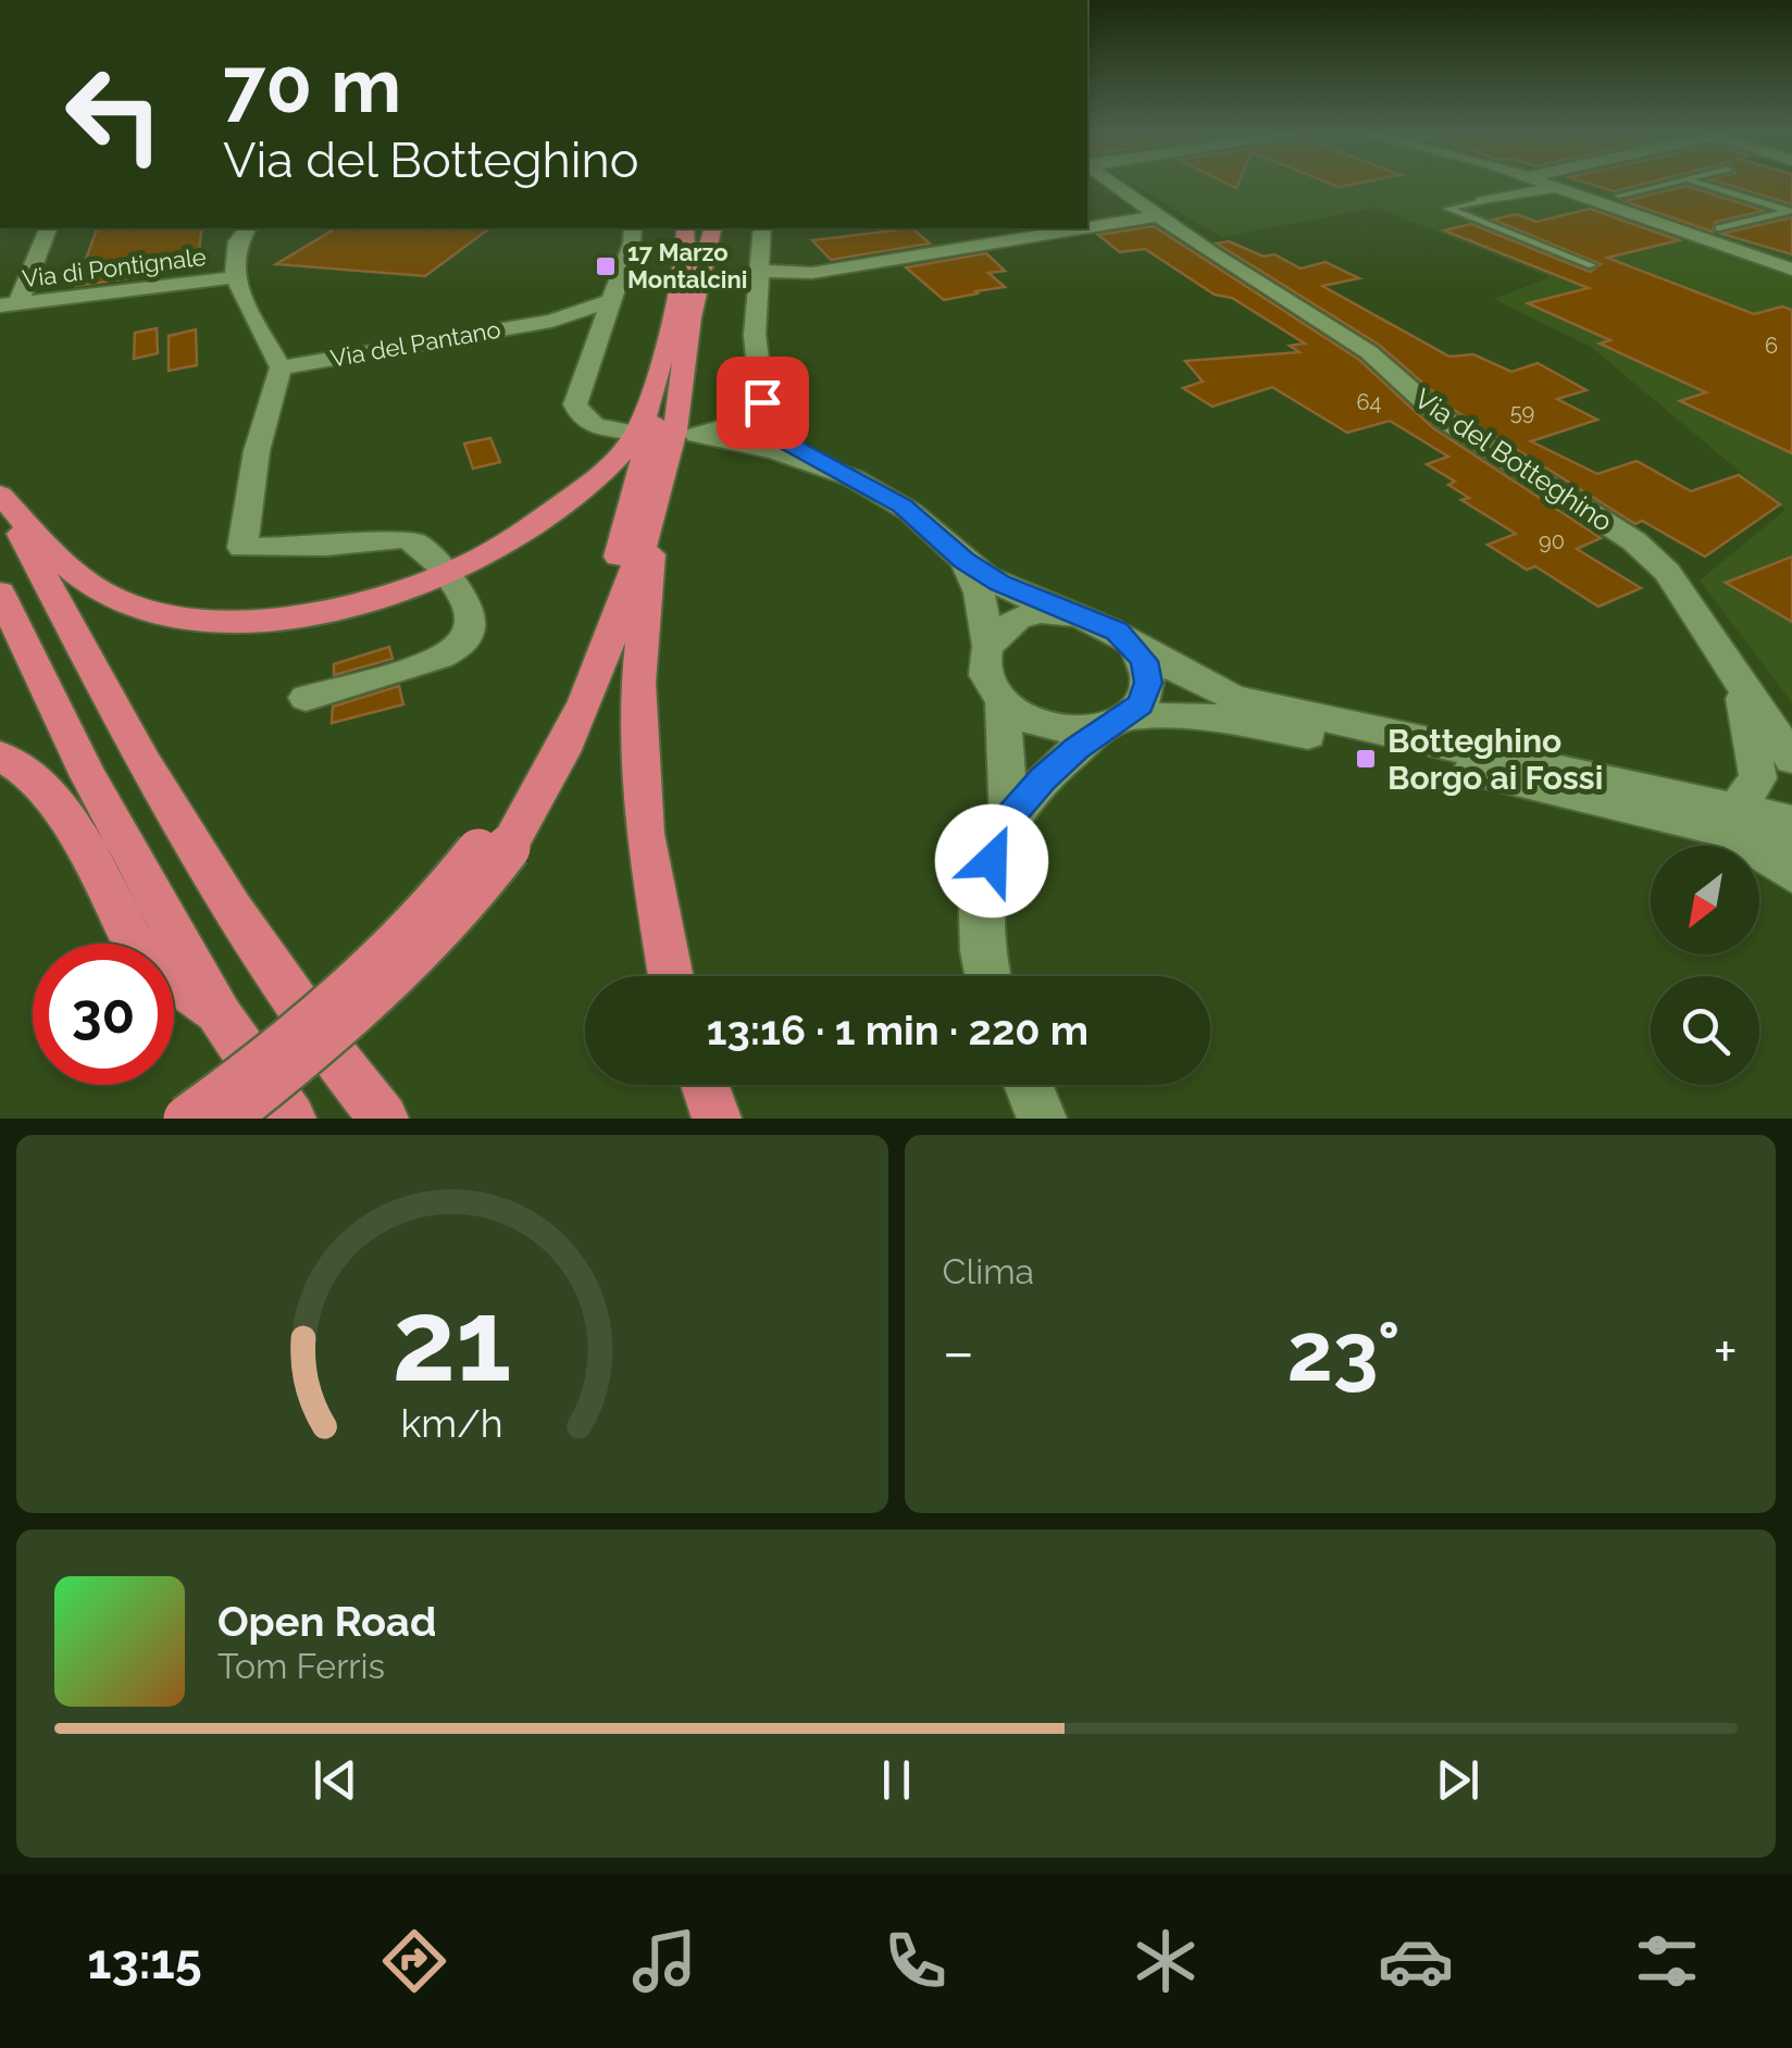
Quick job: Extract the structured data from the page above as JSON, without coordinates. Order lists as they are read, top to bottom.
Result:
{
  "streets": {
    "street": ["Via di Pontignale", "Via del Pantano", "Via del Botteghino"]
  },
  "places": {
    "transit": ["17 Marzo Montalcini", "Botteghino Borgo ai Fossi"]
  },
  "house_numbers": [
    "6",
    "64",
    "59",
    "90"
  ],
  "north": "bottom left",
  "page": {
    "turn": ["70 m", "Via del Botteghino"],
    "limit": "30",
    "trip": "13:16 · 1 min · 220 m",
    "tile": "Clima",
    "heat": ["−", "23°", "+"],
    "song": ["Open Road", "Tom Ferris"],
    "tabs": "13:15",
    "gauge": ["21", "km/h"]
  }
}
